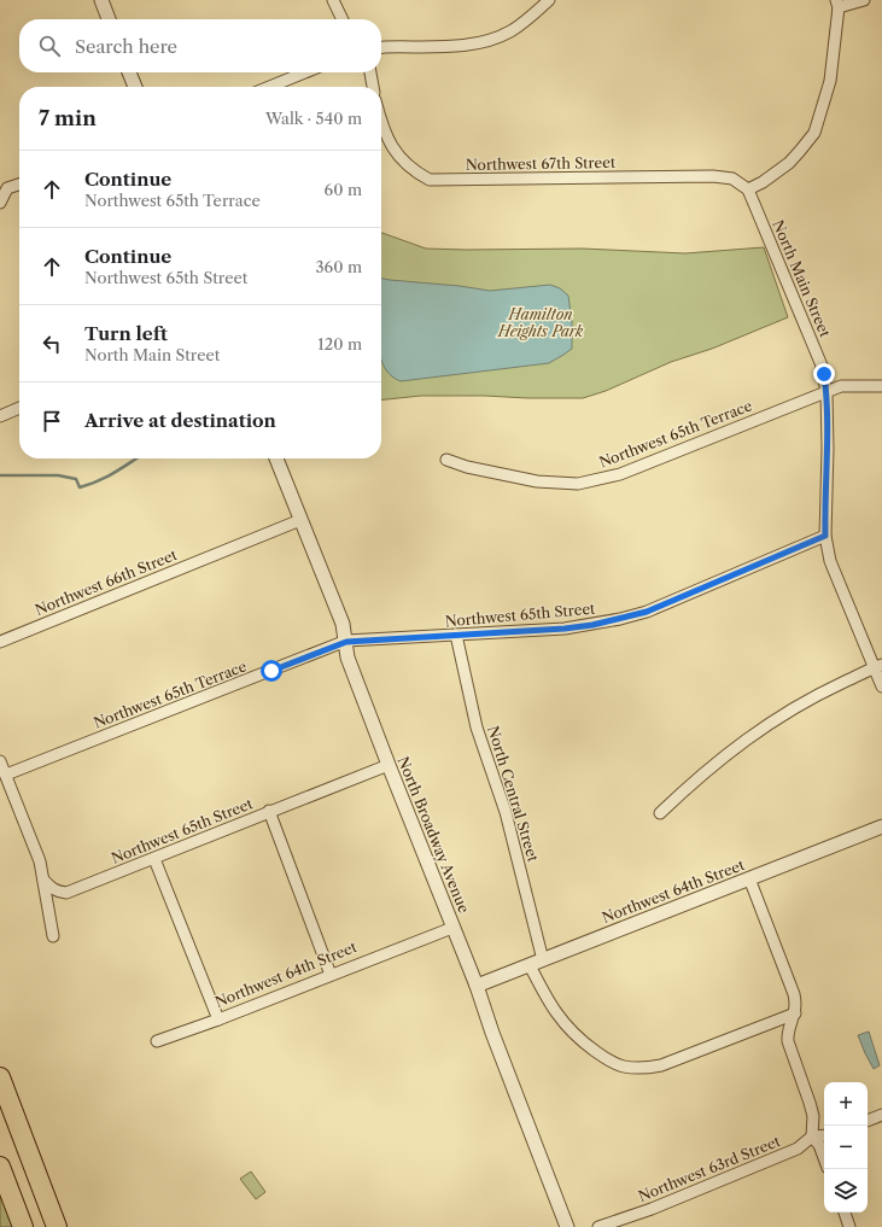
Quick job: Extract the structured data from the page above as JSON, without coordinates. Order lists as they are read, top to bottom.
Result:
{
  "streets": {
    "street": [
      "Northwest 67th Street",
      "North Main Street",
      "Northwest 65th Terrace",
      "Northwest 66th Street",
      "Northwest 65th Street",
      "North Central Street",
      "North Broadway Avenue",
      "Northwest 64th Street",
      "Northwest 63rd Street"
    ]
  },
  "crossings": [
    ["Northwest 67th Street", "North Main Street"],
    ["North Main Street", "Northwest 65th Terrace"],
    ["North Main Street", "Northwest 65th Street"],
    ["Northwest 65th Terrace", "Northwest 65th Street"],
    ["Northwest 65th Terrace", "North Broadway Avenue"],
    ["Northwest 66th Street", "North Broadway Avenue"],
    ["Northwest 65th Street", "North Central Street"],
    ["Northwest 65th Street", "North Broadway Avenue"],
    ["North Central Street", "Northwest 64th Street"],
    ["North Broadway Avenue", "Northwest 64th Street"]
  ],
  "parks": ["Hamilton Heights Park"],
  "page": {
    "search": "Search here",
    "heading": ["7 min", "Walk · 540 m"],
    "list": [
      ["Continue", "Northwest 65th Terrace", "60 m"],
      ["Continue", "Northwest 65th Street", "360 m"],
      ["Turn left", "North Main Street", "120 m"],
      "Arrive at destination"
    ],
    "map_buttons": ["+", "−"]
  }
}
